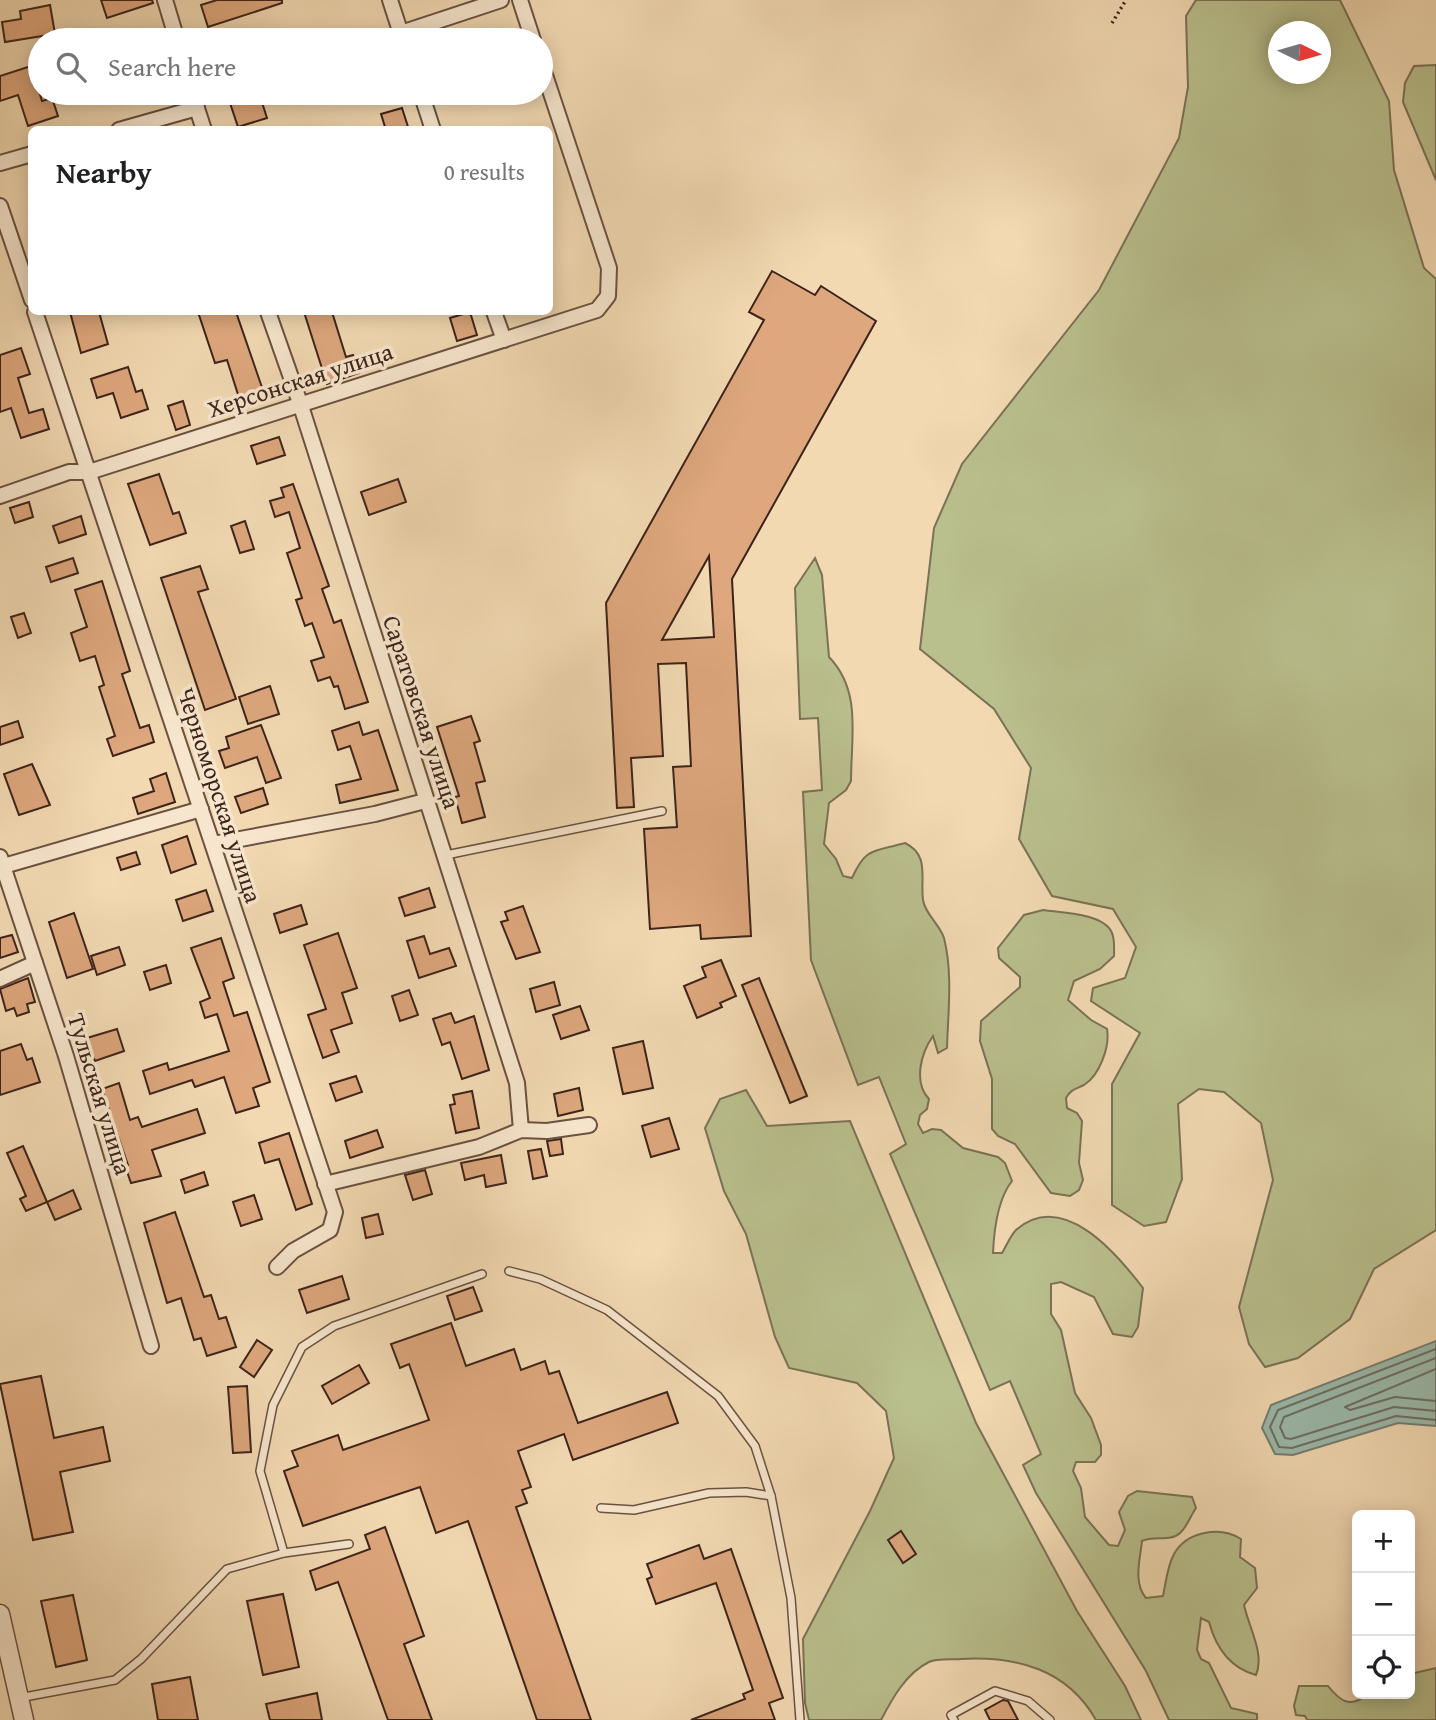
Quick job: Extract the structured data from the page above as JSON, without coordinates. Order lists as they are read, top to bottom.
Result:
{
  "streets": {
    "street": [
      "Херсонская улица",
      "Саратовская улица",
      "Черноморская улица",
      "Тульская улица"
    ]
  },
  "crossings": [
    ["Херсонская улица", "Саратовская улица"],
    ["Херсонская улица", "Черноморская улица"]
  ],
  "north": "right",
  "page": {
    "search": "Search here",
    "heading": ["Nearby", "0 results"],
    "map_buttons": ["+", "−"]
  }
}
